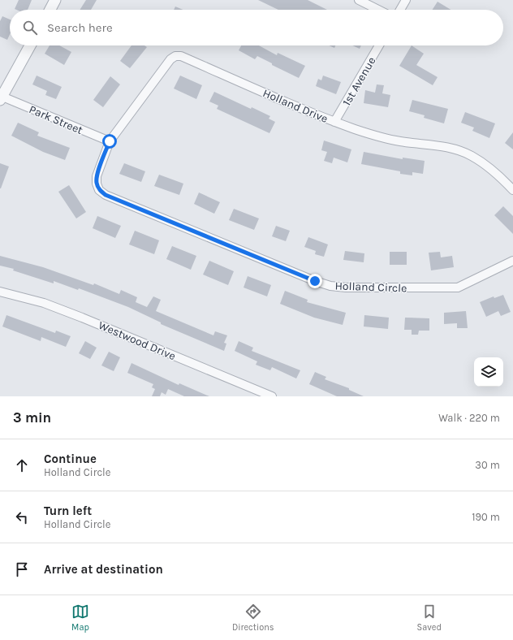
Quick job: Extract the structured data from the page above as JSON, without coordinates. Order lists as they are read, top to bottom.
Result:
{
  "streets": {
    "street": [
      "1st Avenue",
      "Holland Drive",
      "Park Street",
      "Holland Circle",
      "Westwood Drive"
    ]
  },
  "crossings": [
    ["1st Avenue", "Holland Drive"],
    ["Holland Drive", "Park Street"],
    ["Holland Drive", "Holland Circle"],
    ["Park Street", "Holland Circle"]
  ],
  "page": {
    "search": "Search here",
    "heading": ["3 min", "Walk · 220 m"],
    "list": [
      ["Continue", "Holland Circle", "30 m"],
      ["Turn left", "Holland Circle", "190 m"],
      "Arrive at destination"
    ],
    "nav": ["Map", "Directions", "Saved"]
  }
}
